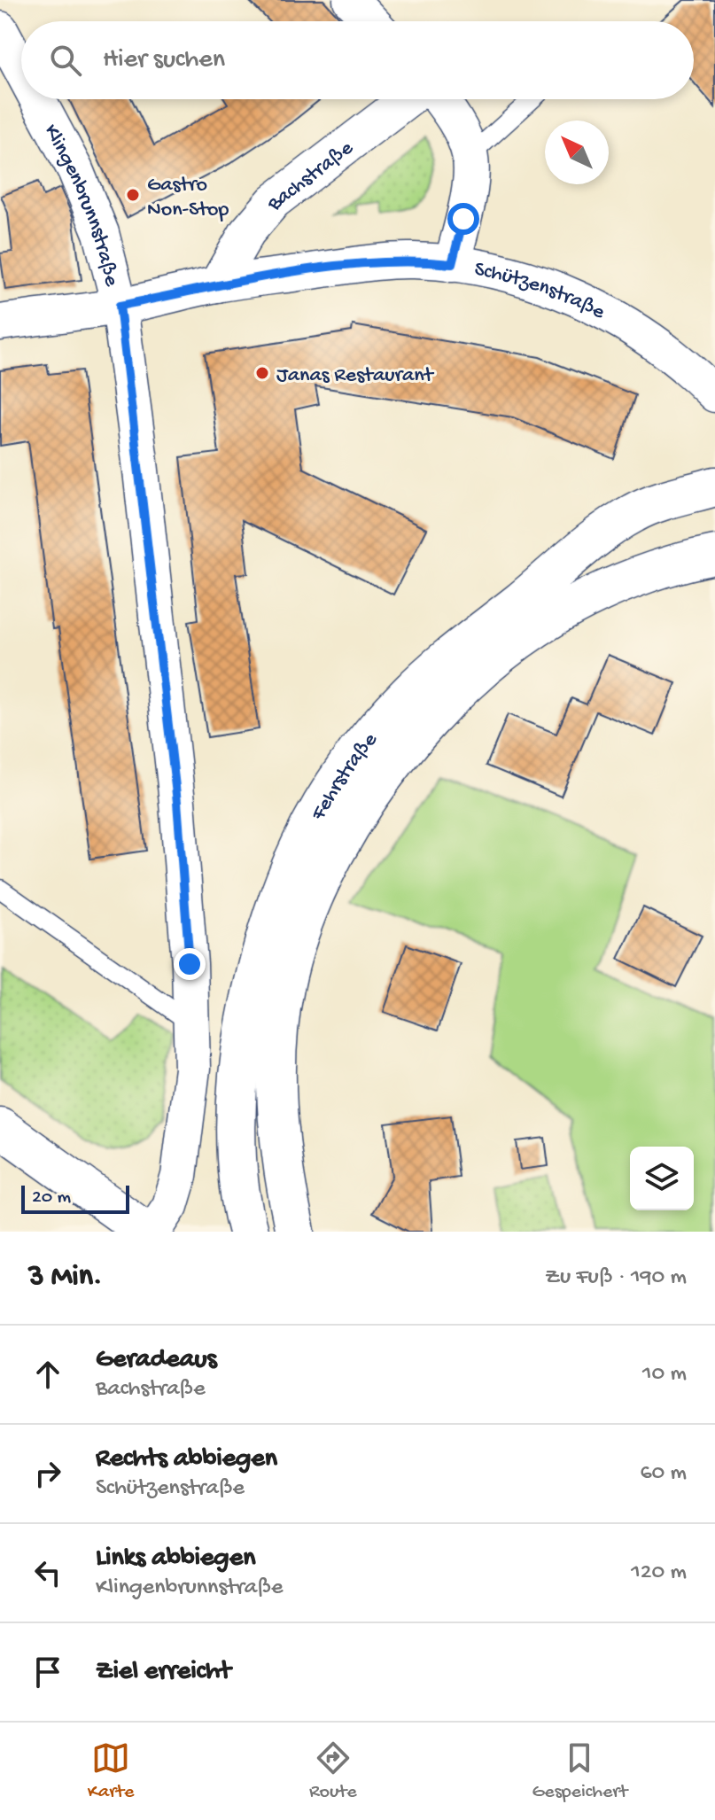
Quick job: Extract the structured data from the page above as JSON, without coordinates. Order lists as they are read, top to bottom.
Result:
{
  "streets": {
    "main road": ["Fehrstraße"],
    "street": ["Bachstraße", "Klingenbrunnstraße", "Schützenstraße"]
  },
  "crossings": [
    ["Bachstraße", "Schützenstraße"],
    ["Klingenbrunnstraße", "Schützenstraße"]
  ],
  "places": ["Gastro Non-Stop", "Janas Restaurant"],
  "scale_bar": "20 m",
  "north": "top left",
  "page": {
    "search": "Hier suchen",
    "scale": "20 m",
    "heading": ["3 Min.", "Zu Fuß · 190 m"],
    "list": [
      ["Geradeaus", "Bachstraße", "10 m"],
      ["Rechts abbiegen", "Schützenstraße", "60 m"],
      ["Links abbiegen", "Klingenbrunnstraße", "120 m"],
      "Ziel erreicht"
    ],
    "nav": ["Karte", "Route", "Gespeichert"]
  }
}
